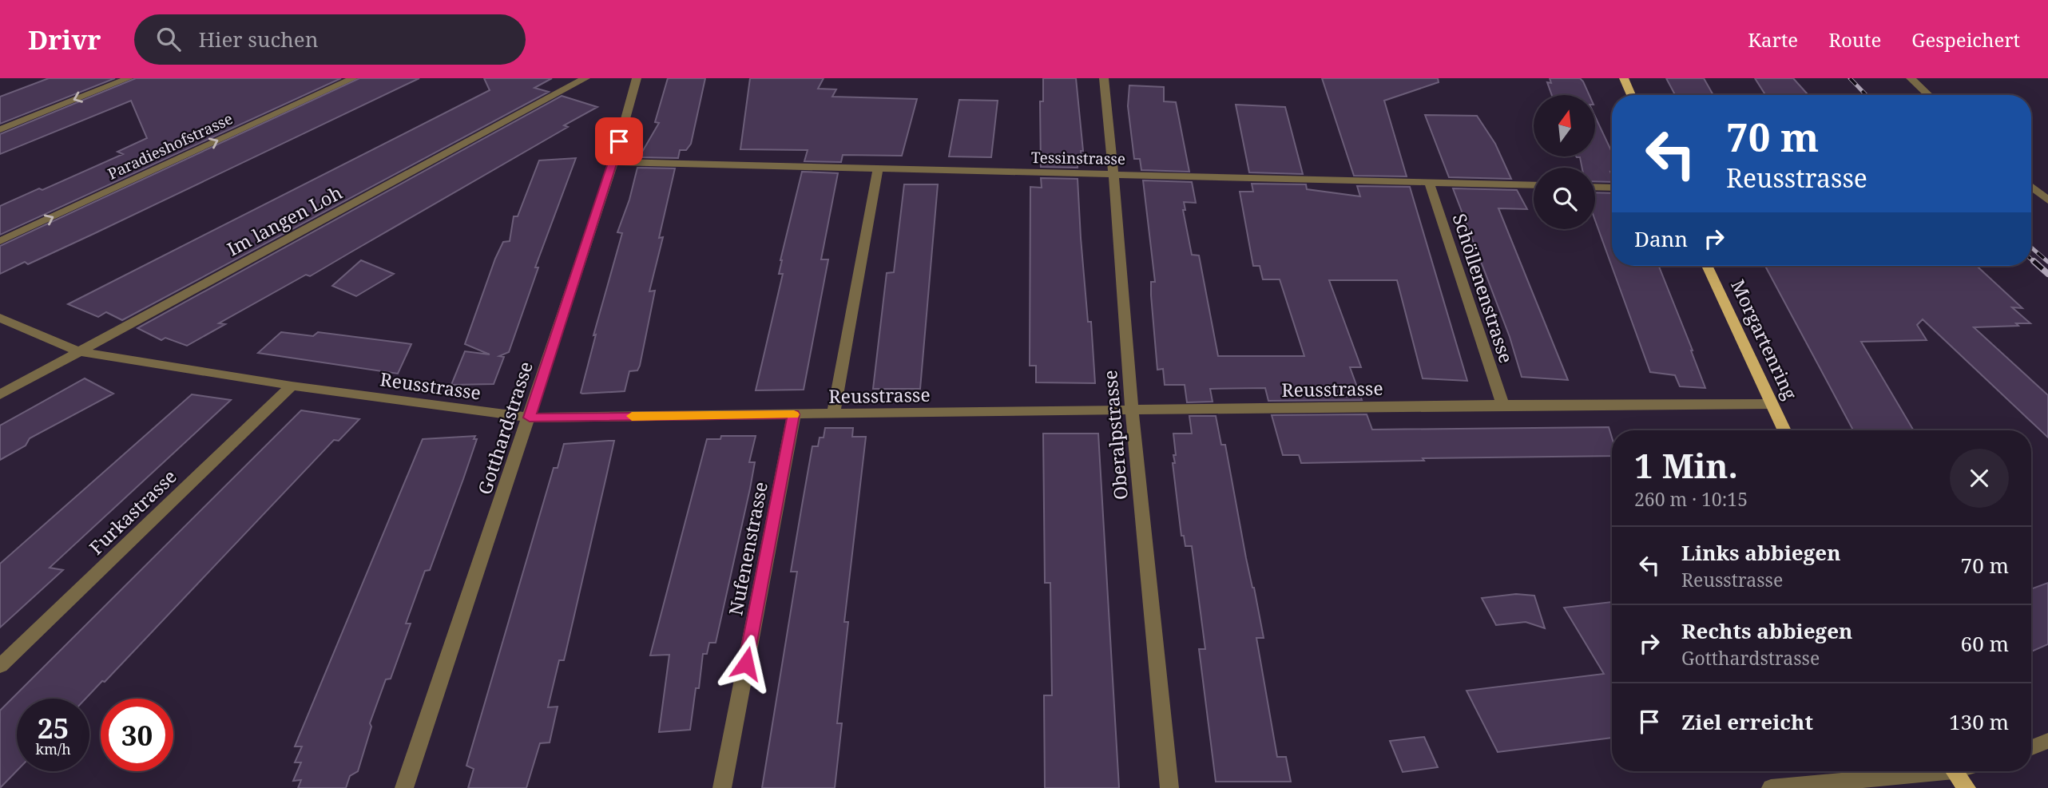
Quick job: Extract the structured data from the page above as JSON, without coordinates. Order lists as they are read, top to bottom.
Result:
{
  "streets": {
    "main road": ["Morgartenring"],
    "street": [
      "Paradieshofstrasse",
      "Tessinstrasse",
      "Im langen Loh",
      "Schöllenenstrasse",
      "Reusstrasse",
      "Gotthardstrasse",
      "Oberalpstrasse",
      "Furkastrasse",
      "Nufenenstrasse"
    ]
  },
  "crossings": [
    ["Tessinstrasse", "Schöllenenstrasse"],
    ["Tessinstrasse", "Gotthardstrasse"],
    ["Tessinstrasse", "Oberalpstrasse"],
    ["Im langen Loh", "Reusstrasse"],
    ["Schöllenenstrasse", "Reusstrasse"],
    ["Morgartenring", "Reusstrasse"],
    ["Reusstrasse", "Gotthardstrasse"],
    ["Reusstrasse", "Oberalpstrasse"],
    ["Reusstrasse", "Furkastrasse"],
    ["Reusstrasse", "Nufenenstrasse"]
  ],
  "north": "top",
  "page": {
    "header": "Drivr",
    "search": "Hier suchen",
    "nav": ["Karte", "Route", "Gespeichert"],
    "turn": ["70 m", "Reusstrasse"],
    "then": "Dann",
    "heading": ["1 Min.", "260 m · 10:15"],
    "list": [
      {
        "name": "Links abbiegen",
        "note": "Reusstrasse",
        "value": "70 m"
      },
      {
        "name": "Rechts abbiegen",
        "note": "Gotthardstrasse",
        "value": "60 m"
      },
      {
        "name": "Ziel erreicht",
        "value": "130 m"
      }
    ],
    "speed": "25 km/h",
    "limit": "30"
  }
}
